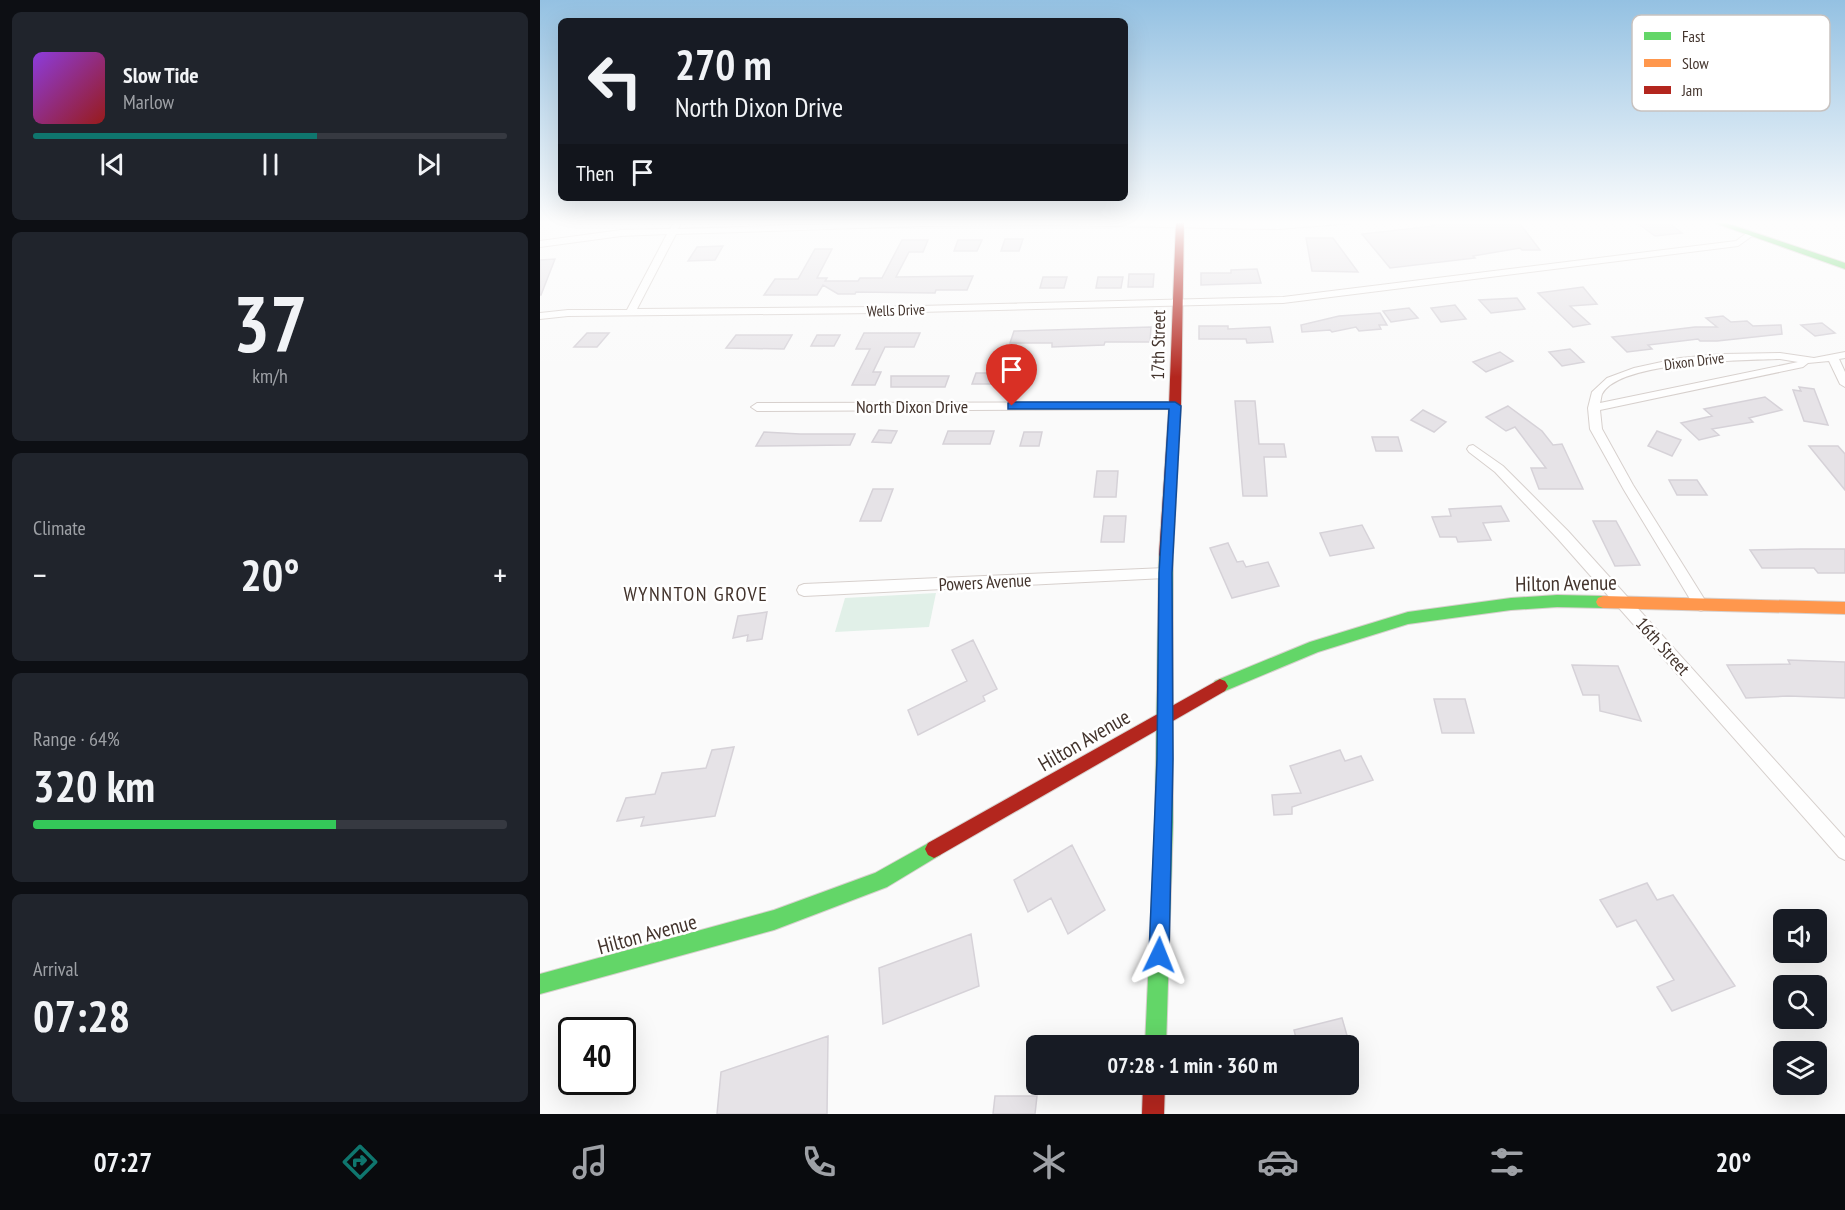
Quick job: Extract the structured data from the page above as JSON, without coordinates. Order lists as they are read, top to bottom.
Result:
{
  "streets": {
    "street": [
      "Wells Drive",
      "17th Street",
      "Dixon Drive",
      "North Dixon Drive",
      "Powers Avenue",
      "Hilton Avenue",
      "16th Street"
    ]
  },
  "crossings": [
    ["Wells Drive", "17th Street"],
    ["17th Street", "North Dixon Drive"],
    ["17th Street", "Powers Avenue"],
    ["17th Street", "Hilton Avenue"],
    ["Hilton Avenue", "16th Street"]
  ],
  "districts": ["WYNNTON GROVE"],
  "legend": ["Fast", "Slow", "Jam"],
  "page": {
    "turn": ["270 m", "North Dixon Drive"],
    "song": ["Slow Tide", "Marlow"],
    "then": "Then",
    "tile": [
      ["37", "km/h"],
      "Climate",
      ["Range · 64%", "320 km"],
      ["Arrival", "07:28"]
    ],
    "heat": ["−", "20°", "+"],
    "limit": "40",
    "trip": "07:28 · 1 min · 360 m",
    "tabs": ["07:27", "20°"]
  }
}
